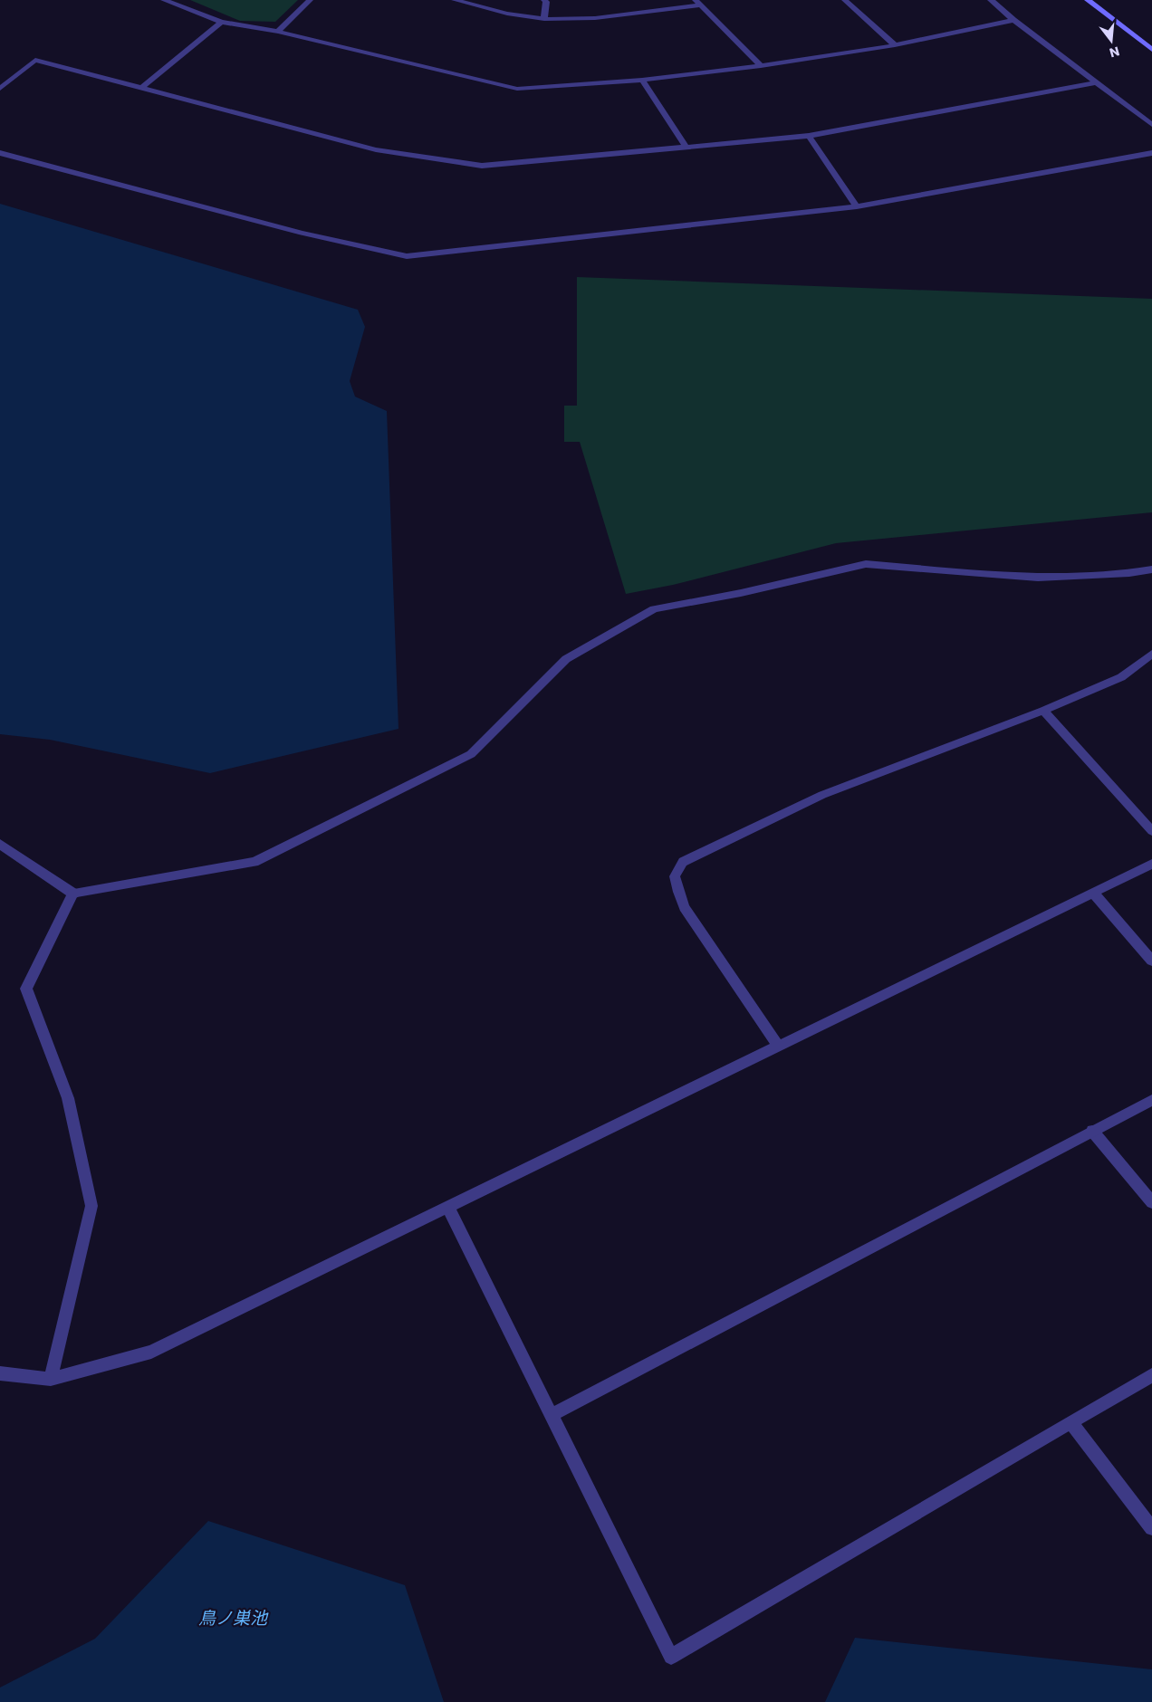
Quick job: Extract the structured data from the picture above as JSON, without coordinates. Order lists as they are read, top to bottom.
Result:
{
  "water": ["鳥ノ巣池"],
  "north": "bottom"
}
